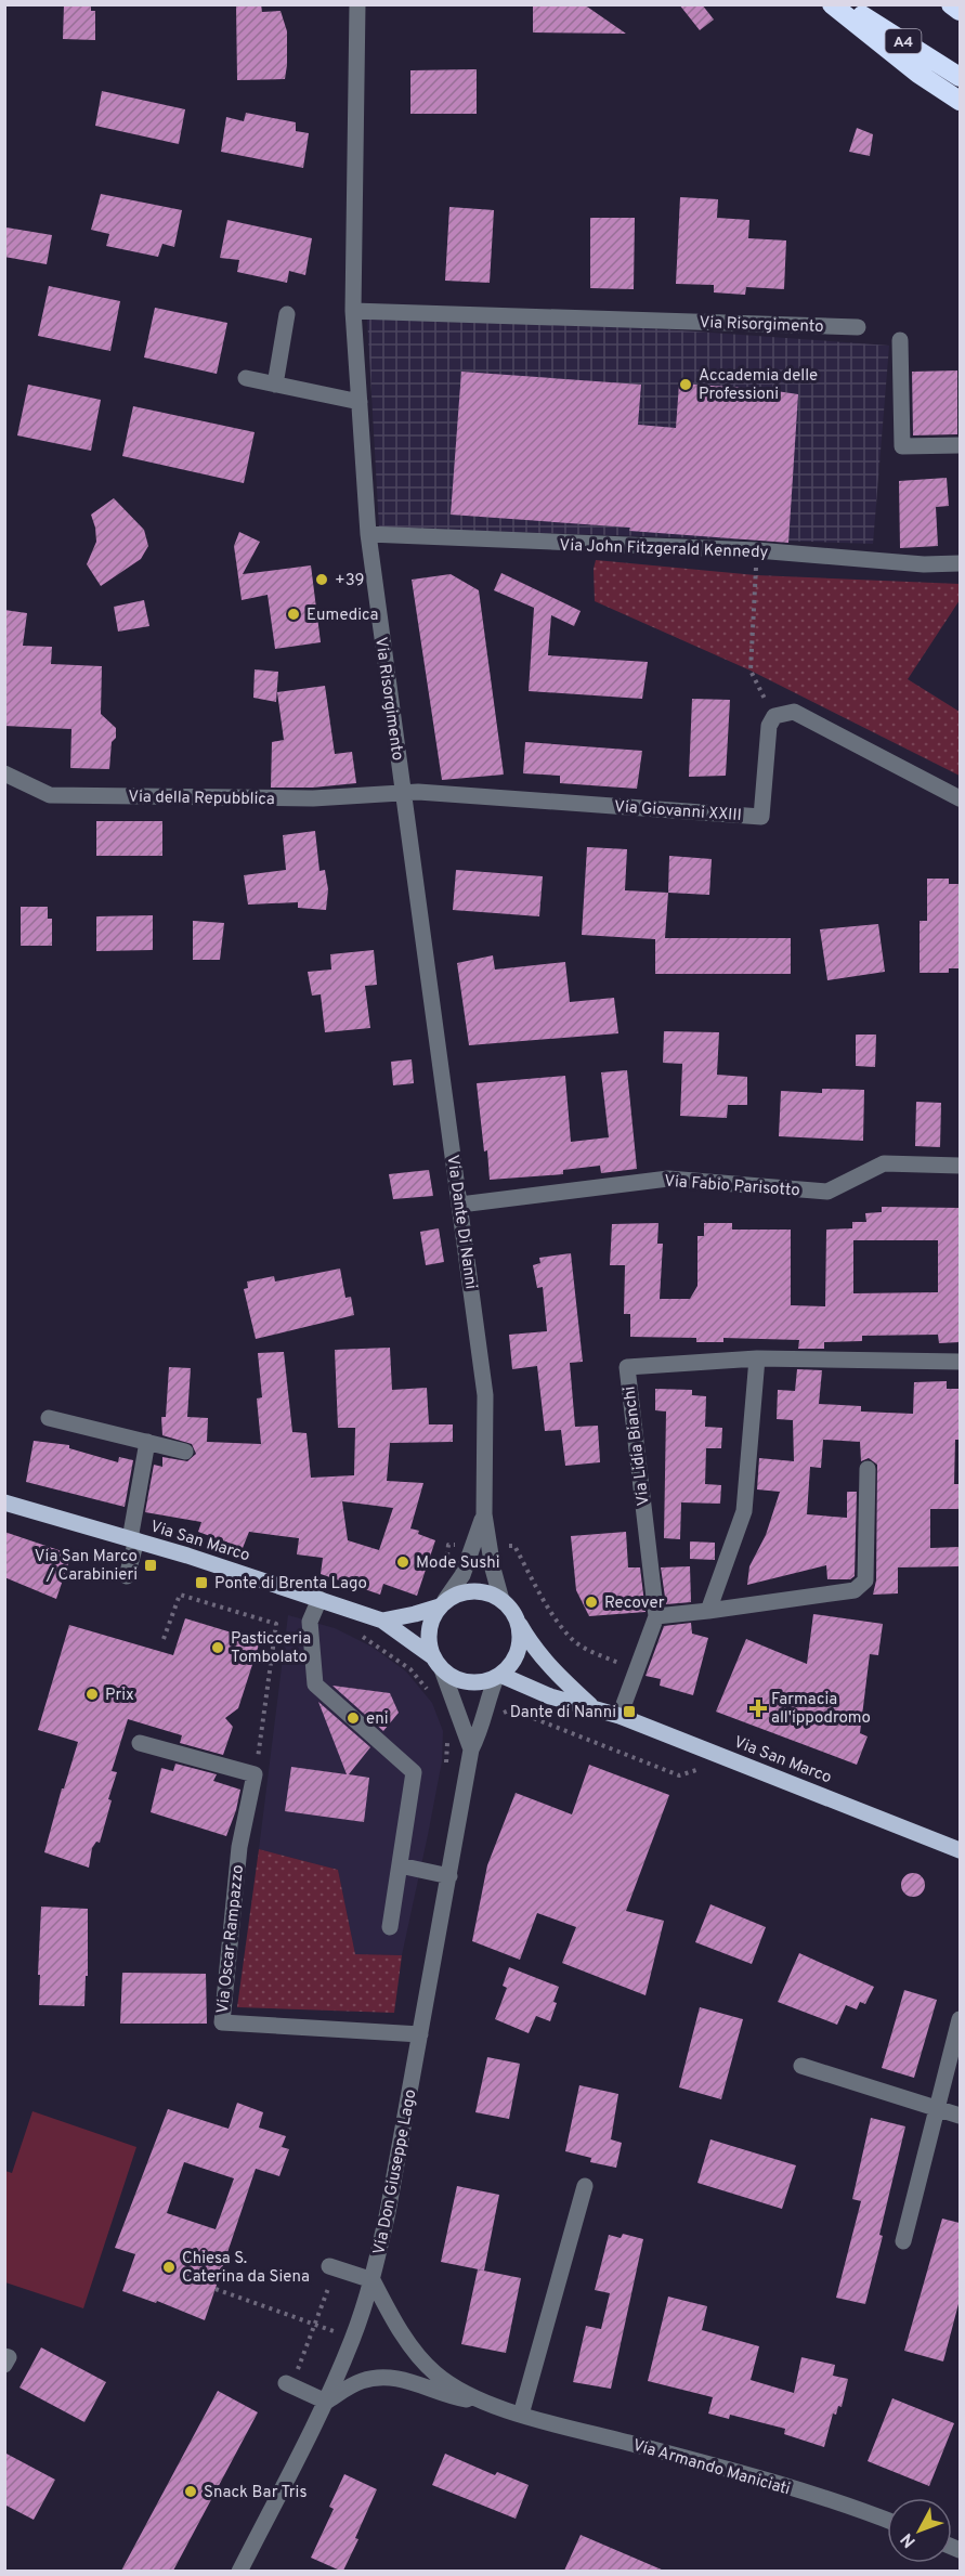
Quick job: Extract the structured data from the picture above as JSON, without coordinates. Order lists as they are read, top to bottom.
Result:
{
  "streets": {
    "highway": ["A4"],
    "main road": ["Via San Marco"],
    "street": [
      "Via Risorgimento",
      "Via John Fitzgerald Kennedy",
      "Via della Repubblica",
      "Via Giovanni XXIII",
      "Via Fabio Parisotto",
      "Via Dante Di Nanni",
      "Via Lidia Bianchi",
      "Via Oscar Rampazzo",
      "Via Don Giuseppe Lago",
      "Via Armando Maniciati"
    ]
  },
  "crossings": [
    ["Via Risorgimento", "Via John Fitzgerald Kennedy"],
    ["Via Risorgimento", "Via della Repubblica"],
    ["Via Risorgimento", "Via Giovanni XXIII"],
    ["Via Risorgimento", "Via Dante Di Nanni"],
    ["Via della Repubblica", "Via Giovanni XXIII"],
    ["Via Fabio Parisotto", "Via Dante Di Nanni"],
    ["Via Dante Di Nanni", "Via San Marco"],
    ["Via Dante Di Nanni", "Via Don Giuseppe Lago"],
    ["Via Lidia Bianchi", "Via San Marco"],
    ["Via San Marco", "Via Don Giuseppe Lago"],
    ["Via Oscar Rampazzo", "Via Don Giuseppe Lago"],
    ["Via Don Giuseppe Lago", "Via Armando Maniciati"]
  ],
  "places": {
    "other": [
      "Accademia delle Professioni",
      "+39",
      "Eumedica",
      "Mode Sushi",
      "Recover",
      "Pasticceria Tombolato",
      "Prix",
      "eni",
      "Chiesa S. Caterina da Siena",
      "Snack Bar Tris"
    ],
    "transit": ["Via San Marco / Carabinieri", "Ponte di Brenta Lago", "Dante di Nanni"],
    "health": ["Farmacia all'ippodromo"]
  },
  "north": "bottom left"
}
